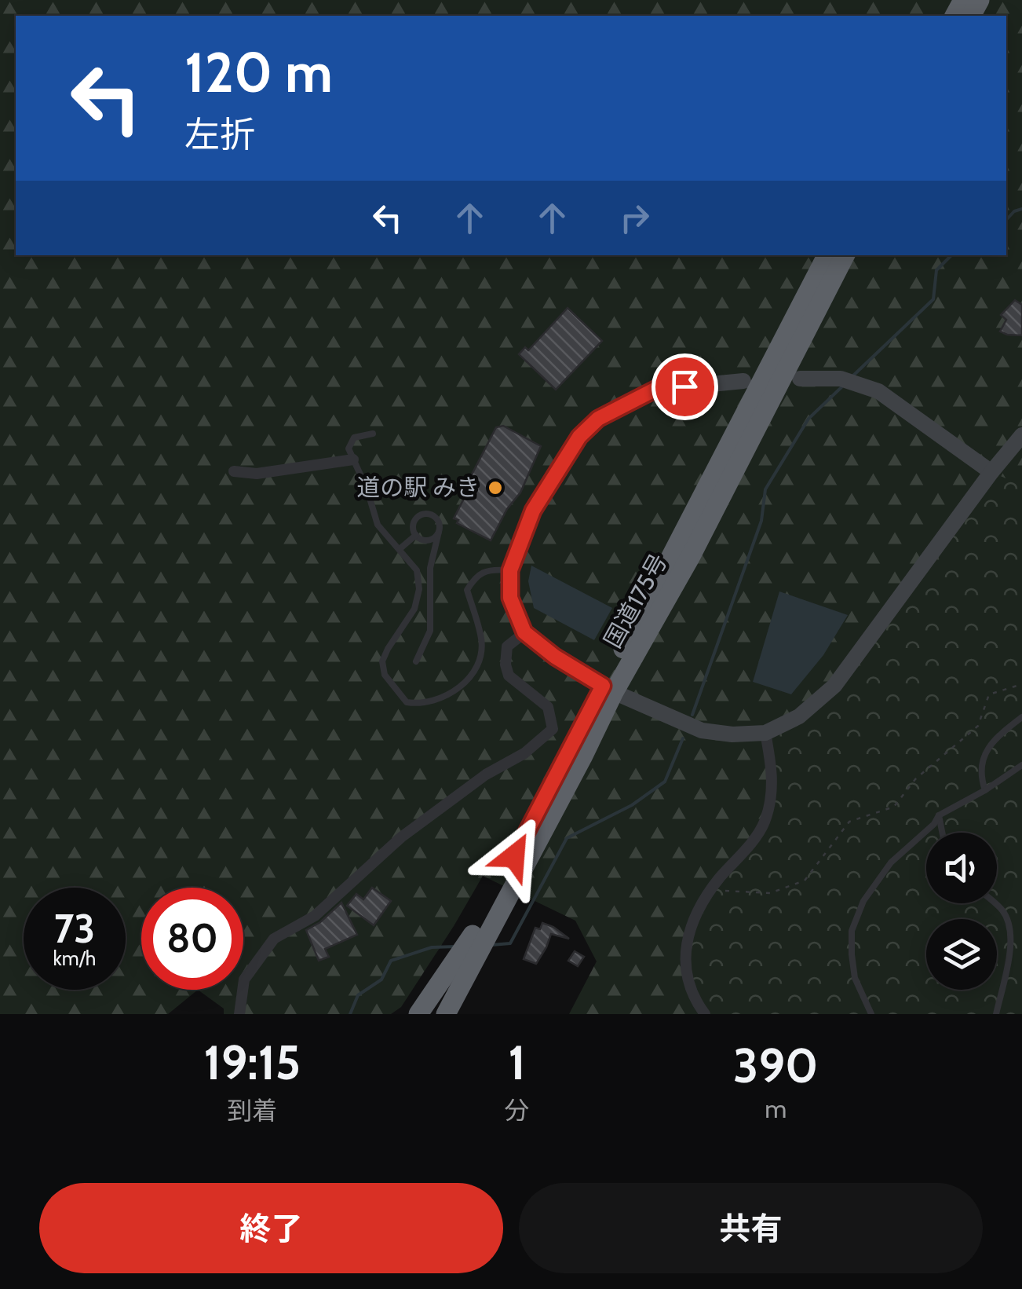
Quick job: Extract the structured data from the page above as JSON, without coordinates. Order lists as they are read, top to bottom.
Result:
{
  "streets": {
    "highway": ["国道175号"]
  },
  "places": ["道の駅 みき"],
  "page": {
    "turn": ["120 m", "左折"],
    "speed": "73 km/h",
    "limit": "80",
    "eta": [
      "19:15",
      "到着",
      "1",
      "分",
      "390",
      "m"
    ],
    "buttons": ["終了", "共有"]
  }
}
